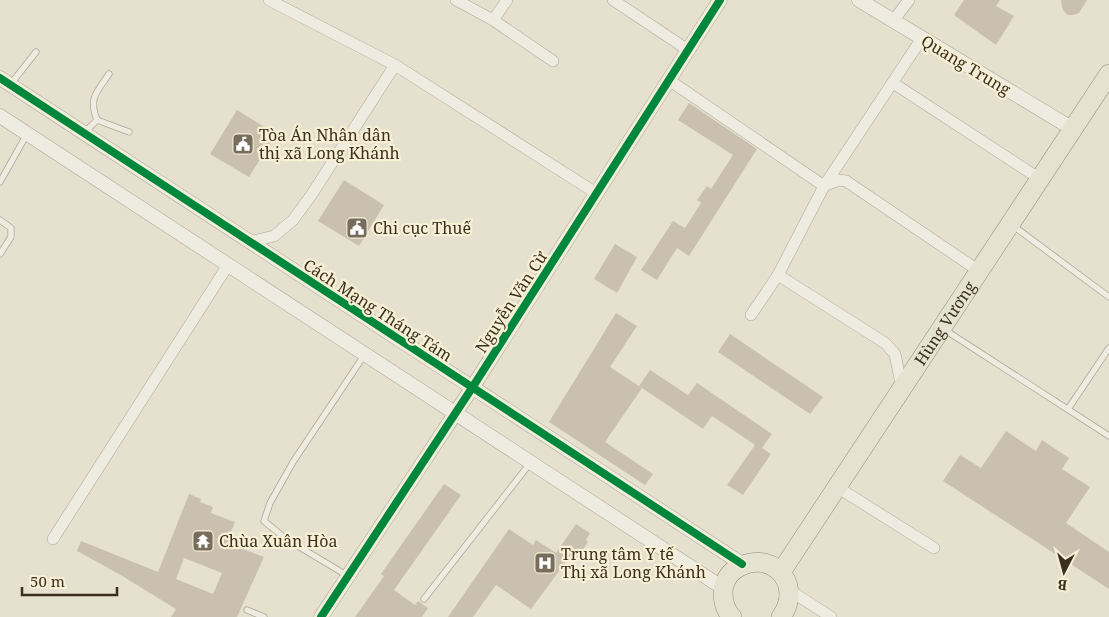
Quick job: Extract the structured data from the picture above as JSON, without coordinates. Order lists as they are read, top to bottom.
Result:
{
  "streets": {
    "main road": ["Hùng Vương"],
    "street": ["Quang Trung", "Nguyễn Văn Cừ", "Cách Mạng Tháng Tám"]
  },
  "crossings": [
    ["Quang Trung", "Hùng Vương"],
    ["Nguyễn Văn Cừ", "Cách Mạng Tháng Tám"]
  ],
  "places": {
    "public building": ["Tòa Án Nhân dân thị xã Long Khánh", "Chi cục Thuế"],
    "temple": ["Chùa Xuân Hòa"],
    "hospital": ["Trung tâm Y tế Thị xã Long Khánh"]
  },
  "scale_bar": "50 m",
  "north": "bottom"
}
